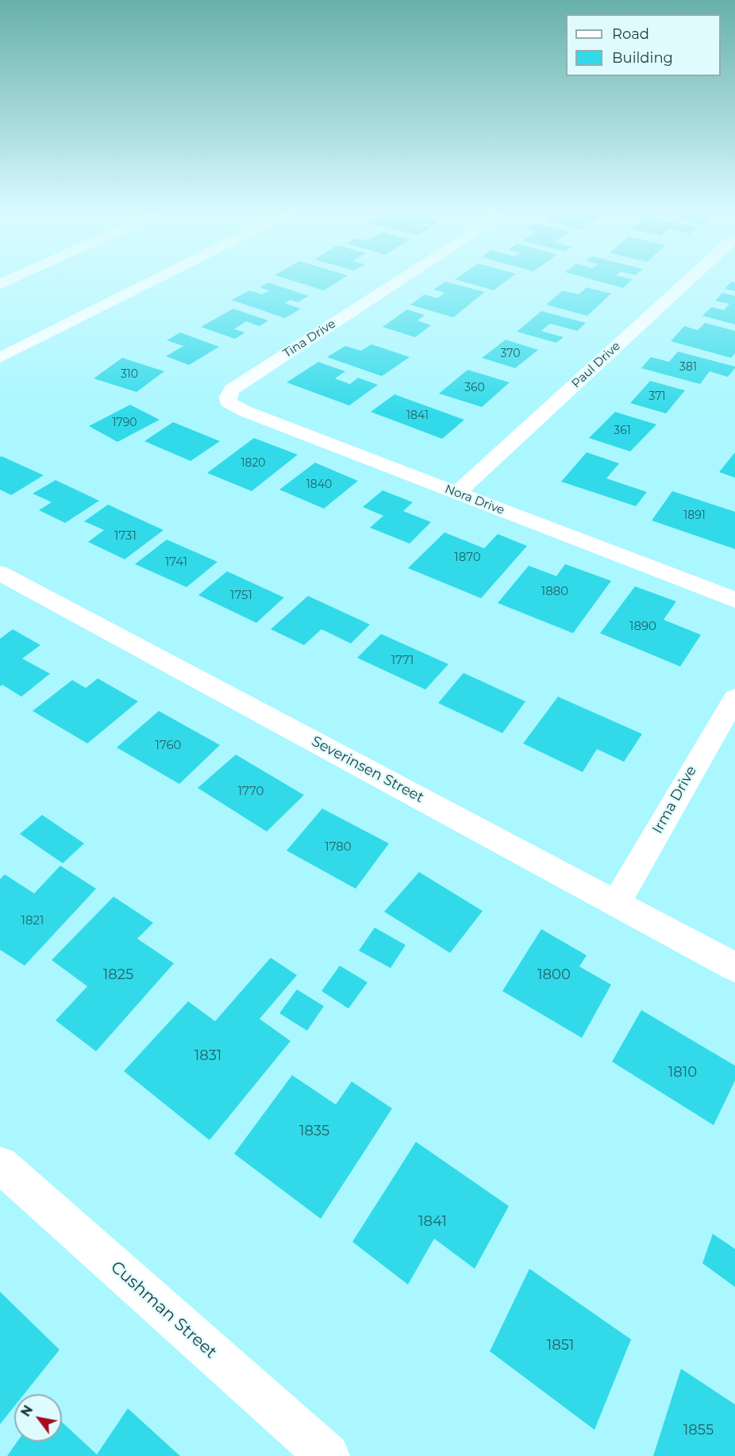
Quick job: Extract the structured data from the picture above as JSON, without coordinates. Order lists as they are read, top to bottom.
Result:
{
  "streets": {
    "street": [
      "Tina Drive",
      "Paul Drive",
      "Nora Drive",
      "Severinsen Street",
      "Irma Drive",
      "Cushman Street"
    ]
  },
  "crossings": [
    ["Tina Drive", "Nora Drive"],
    ["Paul Drive", "Nora Drive"],
    ["Severinsen Street", "Irma Drive"]
  ],
  "house_numbers": [
    "370",
    "381",
    "310",
    "360",
    "371",
    "1841",
    "1790",
    "361",
    "1820",
    "1840",
    "1891",
    "1731",
    "1870",
    "1741",
    "1880",
    "1751",
    "1890",
    "1771",
    "1760",
    "1770",
    "1780",
    "1821",
    "1825",
    "1800",
    "1831",
    "1810",
    "1835",
    "1841",
    "1851",
    "1855"
  ],
  "legend": ["Road", "Building"],
  "north": "top left"
}
